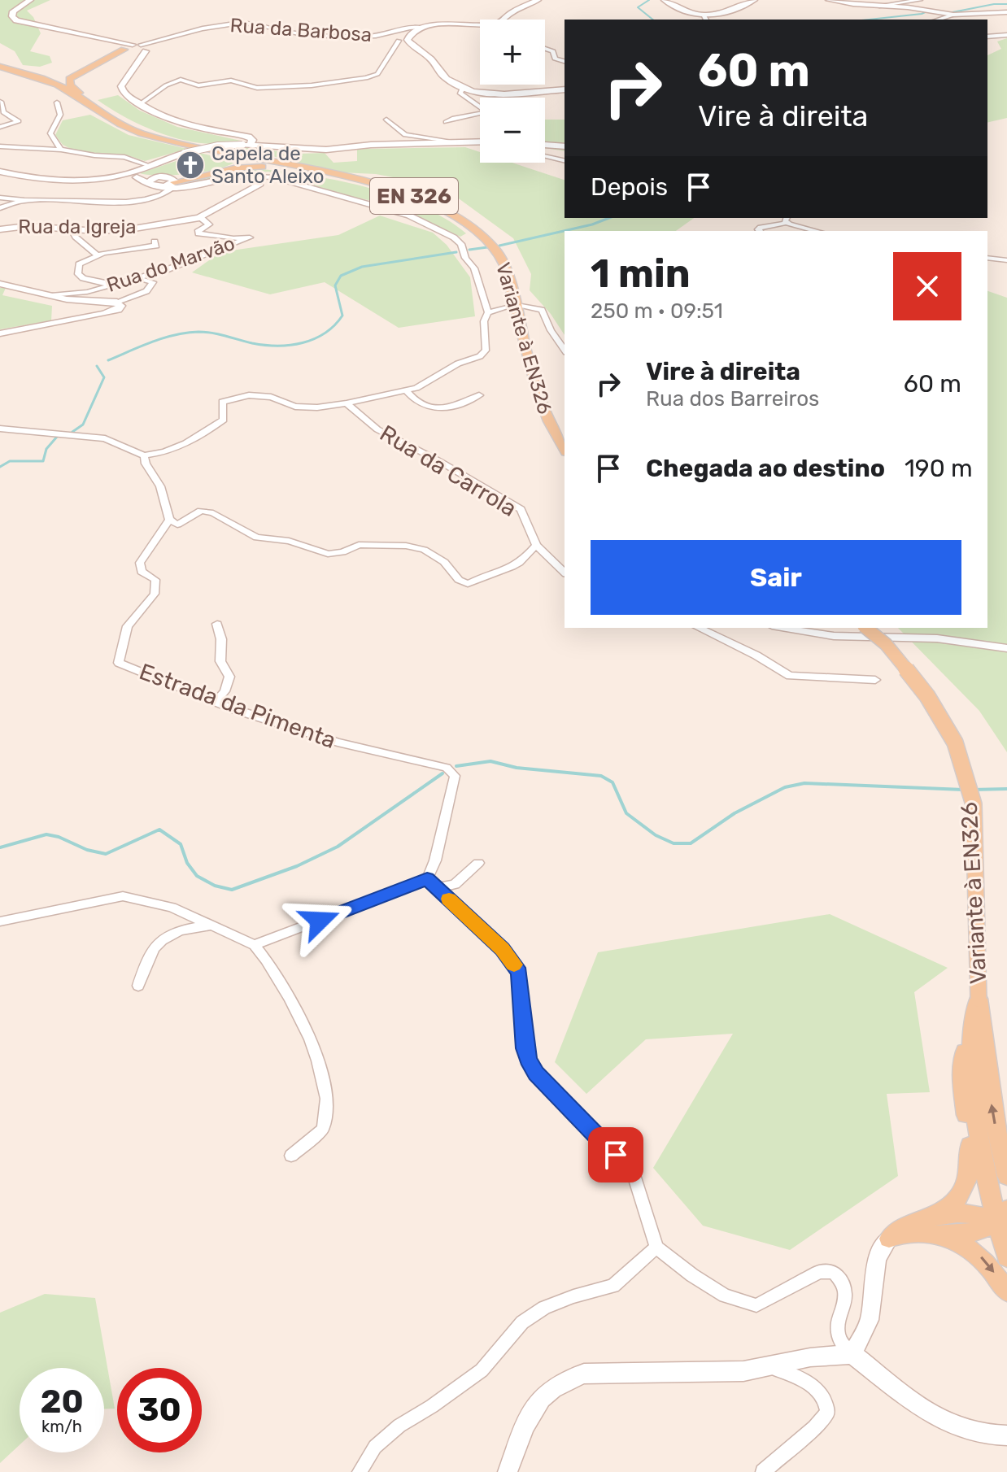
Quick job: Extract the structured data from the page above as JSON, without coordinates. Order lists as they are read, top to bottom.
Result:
{
  "streets": {
    "main road": ["EN 326", "Variante à EN326"],
    "street": [
      "Rua da Barbosa",
      "Rua da Igreja",
      "Rua do Marvão",
      "Rua da Carrola",
      "Estrada da Pimenta"
    ]
  },
  "crossings": [
    ["Rua da Igreja", "Rua do Marvão"]
  ],
  "places": {
    "church": ["Capela de Santo Aleixo"]
  },
  "page": {
    "map_buttons": ["+", "−"],
    "turn": ["60 m", "Vire à direita"],
    "then": "Depois",
    "heading": ["1 min", "250 m · 09:51"],
    "list": [
      {
        "name": "Vire à direita",
        "note": "Rua dos Barreiros",
        "value": "60 m"
      },
      {
        "name": "Chegada ao destino",
        "value": "190 m"
      }
    ],
    "buttons": "Sair",
    "speed": "20 km/h",
    "limit": "30"
  }
}
